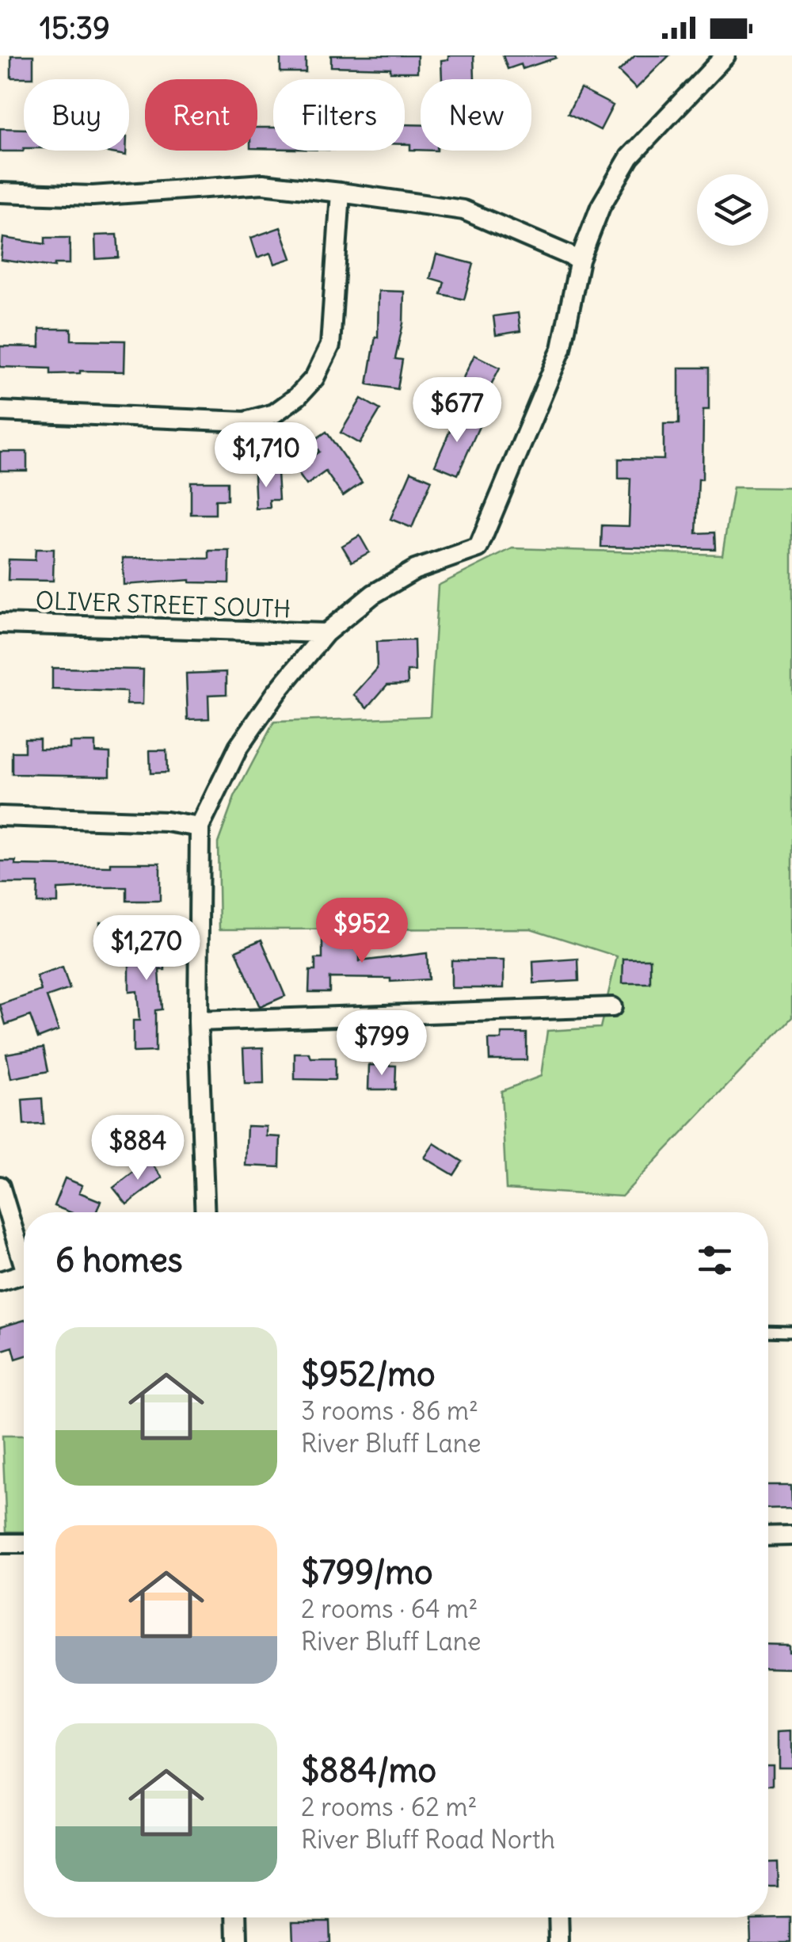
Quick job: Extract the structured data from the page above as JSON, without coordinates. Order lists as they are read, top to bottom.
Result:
{
  "streets": {
    "street": ["OLIVER STREET SOUTH"]
  },
  "page": {
    "status": "15:39",
    "chip": [
      "Buy",
      "Rent",
      "Filters",
      "New"
    ],
    "price": [
      "$677",
      "$1,710",
      "$952",
      "$1,270",
      "$799",
      "$884"
    ],
    "heading": "6 homes",
    "list": [
      {
        "name": "$952/mo",
        "note": "3 rooms · 86 m² · River Bluff Lane"
      },
      {
        "name": "$799/mo",
        "note": "2 rooms · 64 m² · River Bluff Lane"
      },
      {
        "name": "$884/mo",
        "note": "2 rooms · 62 m² · River Bluff Road North"
      }
    ]
  }
}
